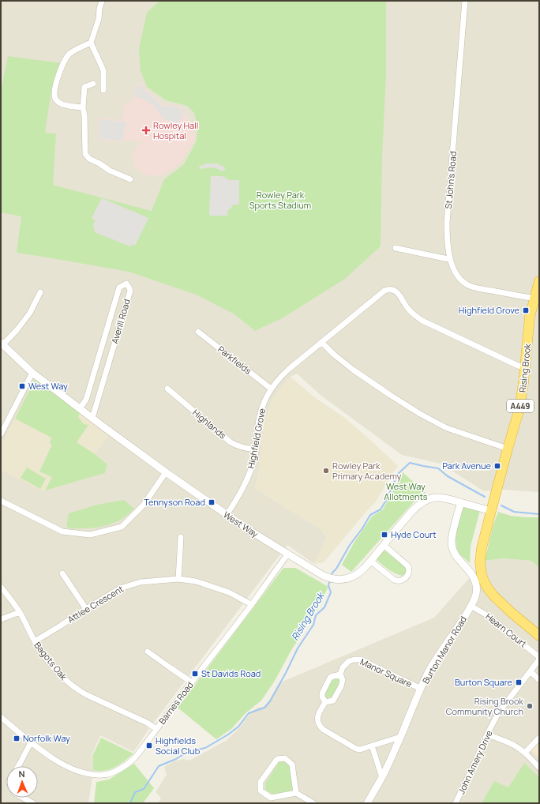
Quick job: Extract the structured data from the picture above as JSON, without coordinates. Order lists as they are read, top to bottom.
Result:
{
  "streets": {
    "highway": ["Rising Brook", "A449"],
    "street": [
      "St John's Road",
      "Averill Road",
      "Parkfields",
      "Highlands",
      "Highfield Grove",
      "West Way",
      "Attlee Crescent",
      "Hearn Court",
      "Burton Manor Road",
      "Bagots Oak",
      "Manor Square",
      "Barnes Road",
      "John Amery Drive"
    ]
  },
  "crossings": [
    ["St John's Road", "Rising Brook"],
    ["St John's Road", "A449"],
    ["Averill Road", "West Way"],
    ["Parkfields", "Highfield Grove"],
    ["Rising Brook", "A449"],
    ["Rising Brook", "Highfield Grove"],
    ["Rising Brook", "West Way"],
    ["Highlands", "Highfield Grove"],
    ["Highfield Grove", "West Way"],
    ["West Way", "Burton Manor Road"],
    ["West Way", "Barnes Road"],
    ["Attlee Crescent", "Bagots Oak"],
    ["Attlee Crescent", "Barnes Road"],
    ["Hearn Court", "Burton Manor Road"],
    ["Hearn Court", "John Amery Drive"],
    ["Burton Manor Road", "Manor Square"],
    ["Bagots Oak", "Barnes Road"]
  ],
  "water": ["Rising Brook"],
  "parks": ["Rowley Park Sports Stadium", "West Way Allotments"],
  "places": {
    "health": ["Rowley Hall Hospital"],
    "transit": [
      "Highfield Grove",
      "West Way",
      "Park Avenue",
      "Tennyson Road",
      "Hyde Court",
      "St Davids Road",
      "Burton Square",
      "Norfolk Way",
      "Highfields Social Club"
    ],
    "other": ["Rowley Park Primary Academy", "Rising Brook Community Church"]
  },
  "north": "top"
}
